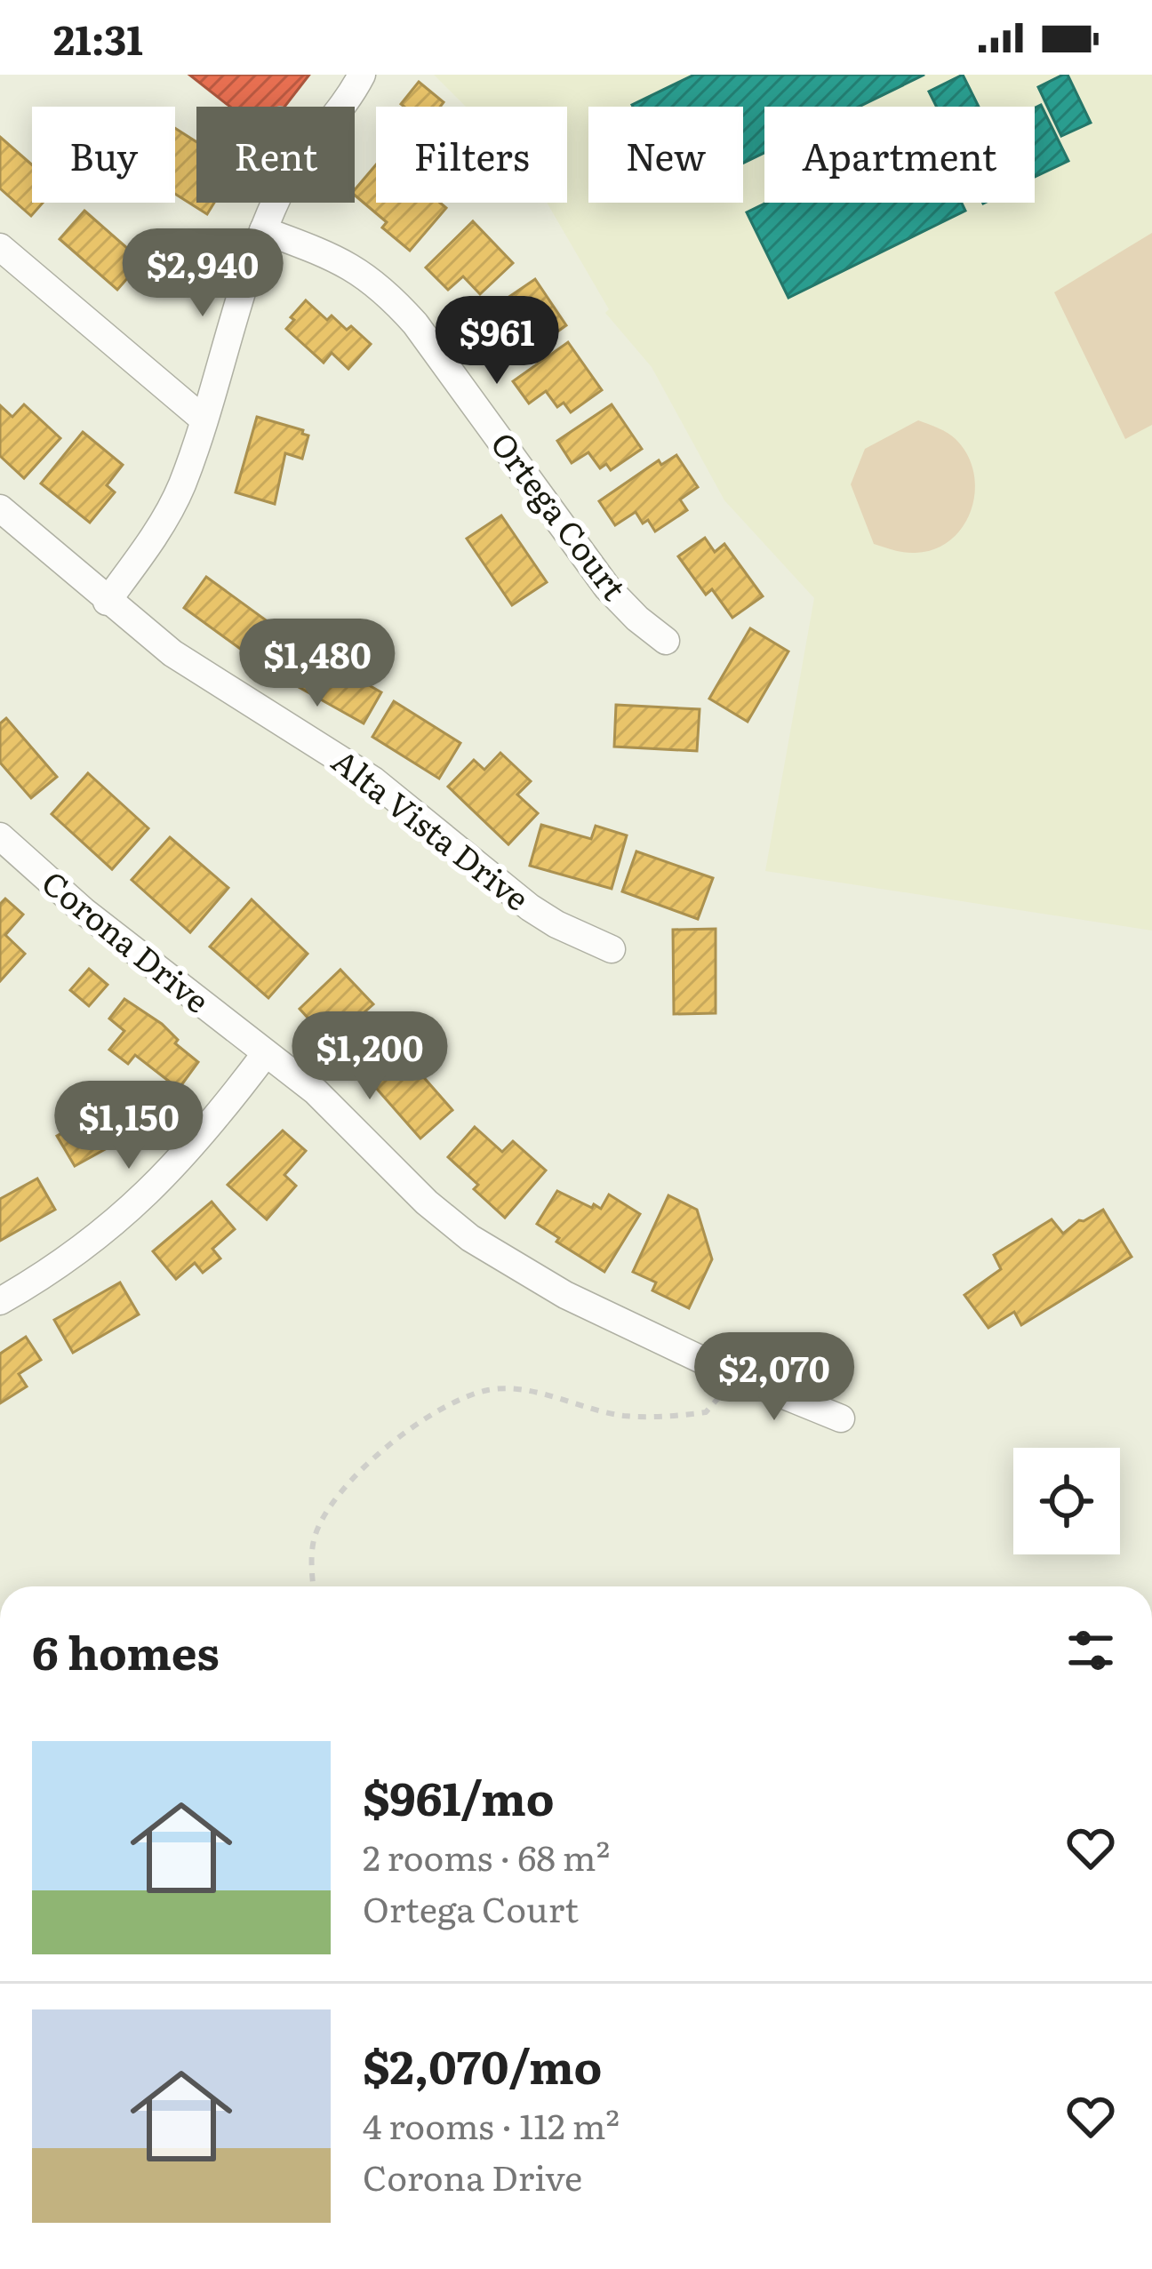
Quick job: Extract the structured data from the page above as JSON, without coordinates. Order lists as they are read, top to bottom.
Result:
{
  "streets": {
    "street": ["Ortega Court", "Alta Vista Drive", "Corona Drive"]
  },
  "page": {
    "status": "21:31",
    "chip": [
      "Buy",
      "Rent",
      "Filters",
      "New",
      "Apartment"
    ],
    "price": [
      "$2,940",
      "$961",
      "$1,480",
      "$1,200",
      "$1,150",
      "$2,070"
    ],
    "heading": "6 homes",
    "list": [
      {
        "name": "$961/mo",
        "note": "2 rooms · 68 m² · Ortega Court"
      },
      {
        "name": "$2,070/mo",
        "note": "4 rooms · 112 m² · Corona Drive"
      }
    ]
  }
}
